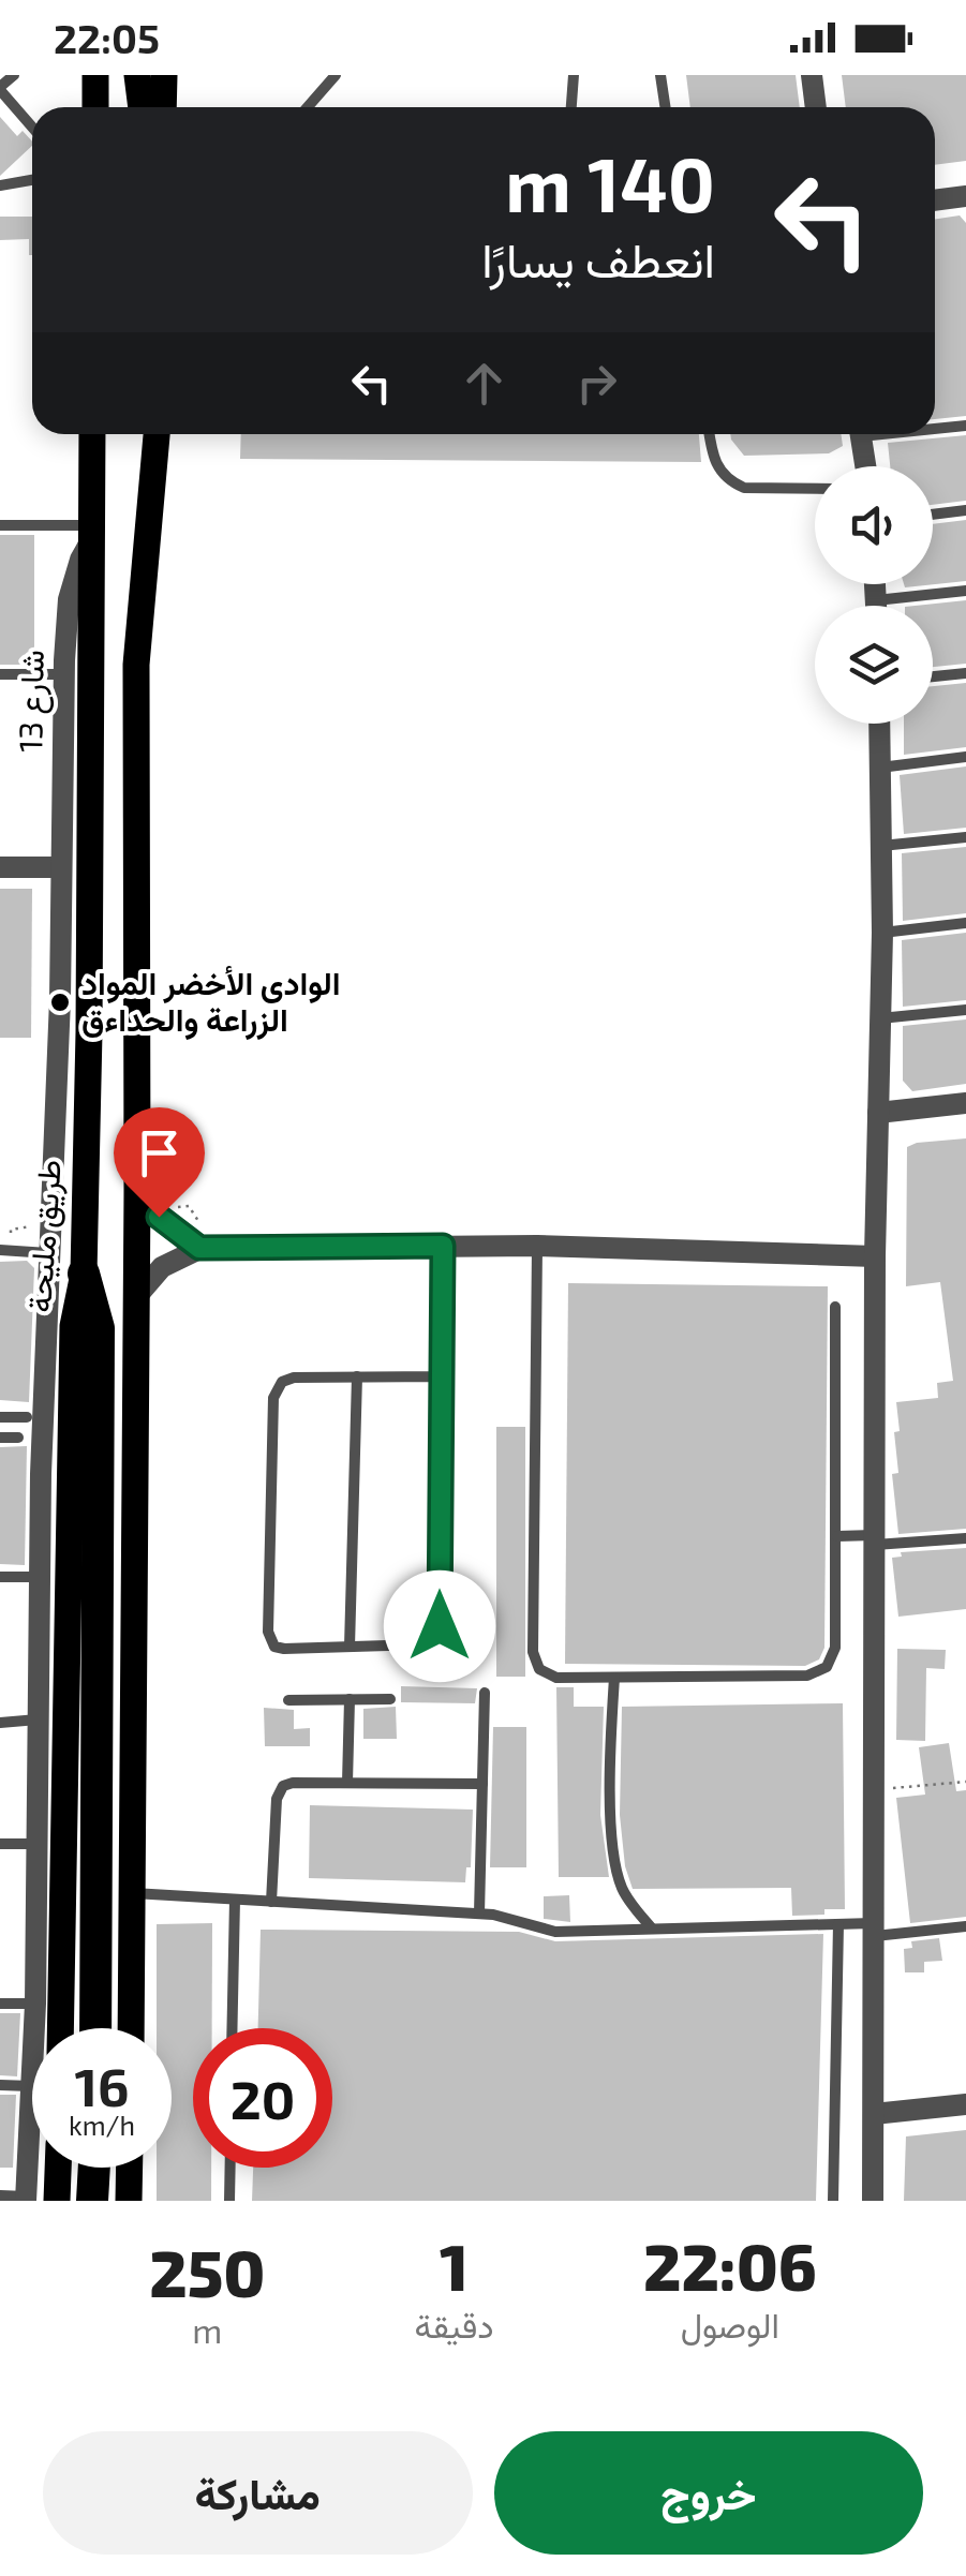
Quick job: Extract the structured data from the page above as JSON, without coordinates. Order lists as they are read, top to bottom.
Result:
{
  "streets": {
    "main road": ["طريق مليحة"],
    "street": ["شارع 13"]
  },
  "crossings": [
    ["شارع 13", "طريق مليحة"]
  ],
  "places": ["الوادى الأخضر المواد الزراعة والحداءق"],
  "page": {
    "status": "22:05",
    "turn": ["140 m", "انعطف يسارًا"],
    "speed": "16 km/h",
    "limit": "20",
    "eta": [
      "22:06",
      "الوصول",
      "1",
      "دقيقة",
      "250",
      "m"
    ],
    "buttons": ["خروج", "مشاركة"]
  }
}
